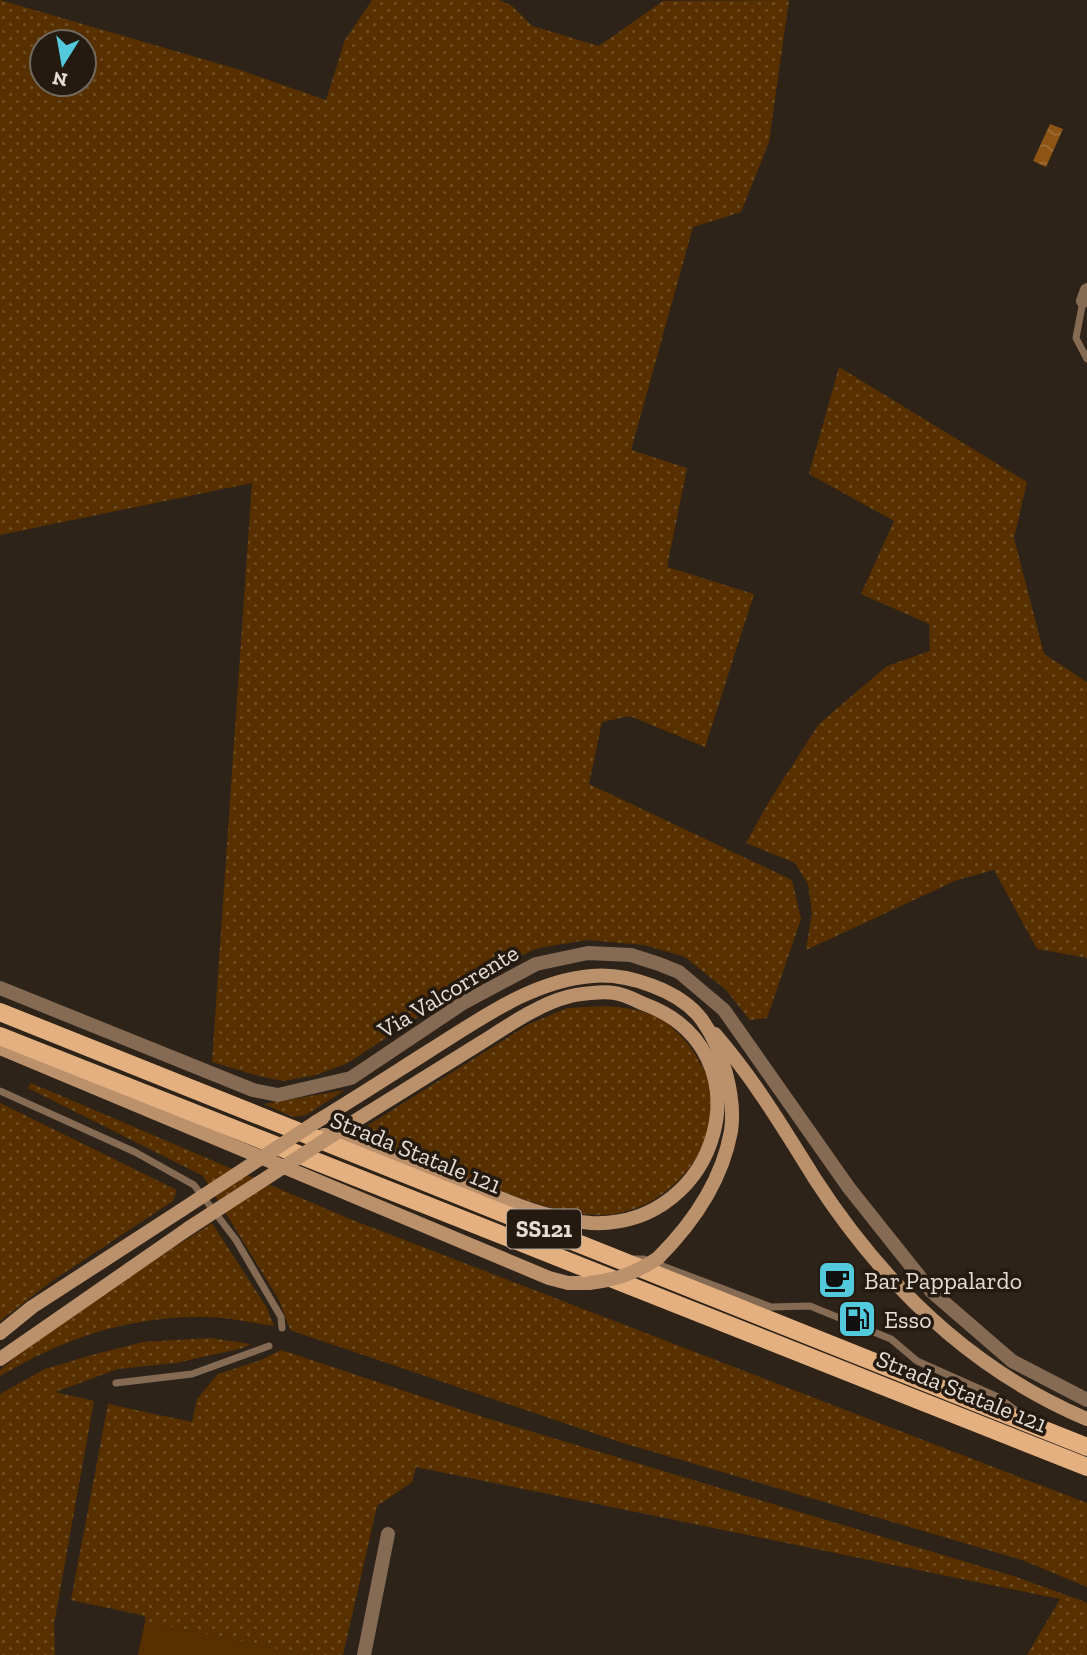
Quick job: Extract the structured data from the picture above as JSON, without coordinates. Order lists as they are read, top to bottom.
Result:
{
  "streets": {
    "main road": ["Strada Statale 121", "SS121"],
    "street": ["Via Valcorrente"]
  },
  "places": {
    "cafe": ["Bar Pappalardo"],
    "fuel station": ["Esso"]
  },
  "north": "bottom"
}
